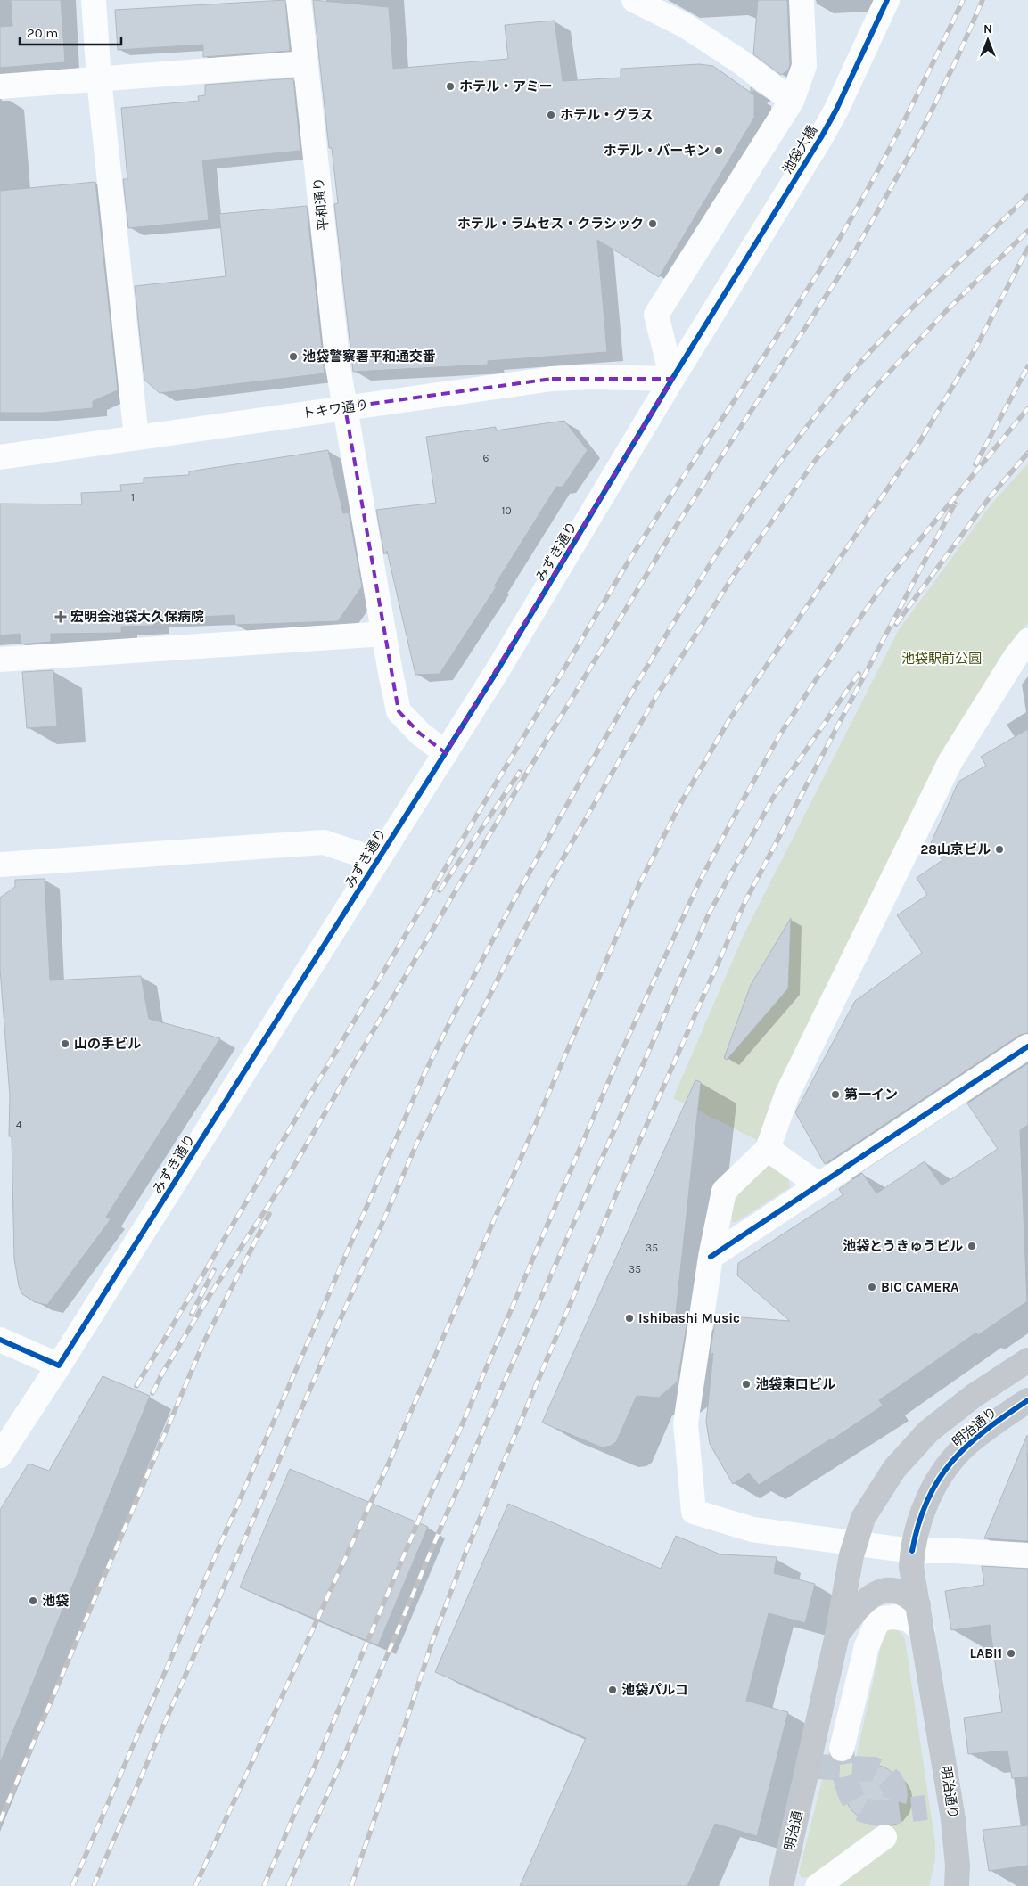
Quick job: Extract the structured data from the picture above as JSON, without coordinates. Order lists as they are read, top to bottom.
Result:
{
  "streets": {
    "main road": ["明治通り", "明治通"],
    "street": [
      "池袋大橋",
      "平和通り",
      "トキワ通り",
      "みずき通り"
    ]
  },
  "crossings": [
    ["池袋大橋", "みずき通り"],
    ["平和通り", "トキワ通り"],
    ["平和通り", "みずき通り"],
    ["トキワ通り", "みずき通り"],
    ["明治通り", "明治通"]
  ],
  "parks": ["池袋駅前公園"],
  "places": {
    "other": [
      "ホテル・アミー",
      "ホテル・グラス",
      "ホテル・バーキン",
      "ホテル・ラムセス・クラシック",
      "池袋警察署平和通交番",
      "28山京ビル",
      "山の手ビル",
      "第一イン",
      "池袋とうきゅうビル",
      "BIC CAMERA",
      "Ishibashi Music",
      "池袋東口ビル",
      "池袋",
      "LABI1",
      "池袋パルコ"
    ],
    "health": ["宏明会池袋大久保病院"]
  },
  "house_numbers": [
    "6",
    "1",
    "10",
    "4",
    "35",
    "35"
  ],
  "scale_bar": "20 m",
  "north": "top"
}
